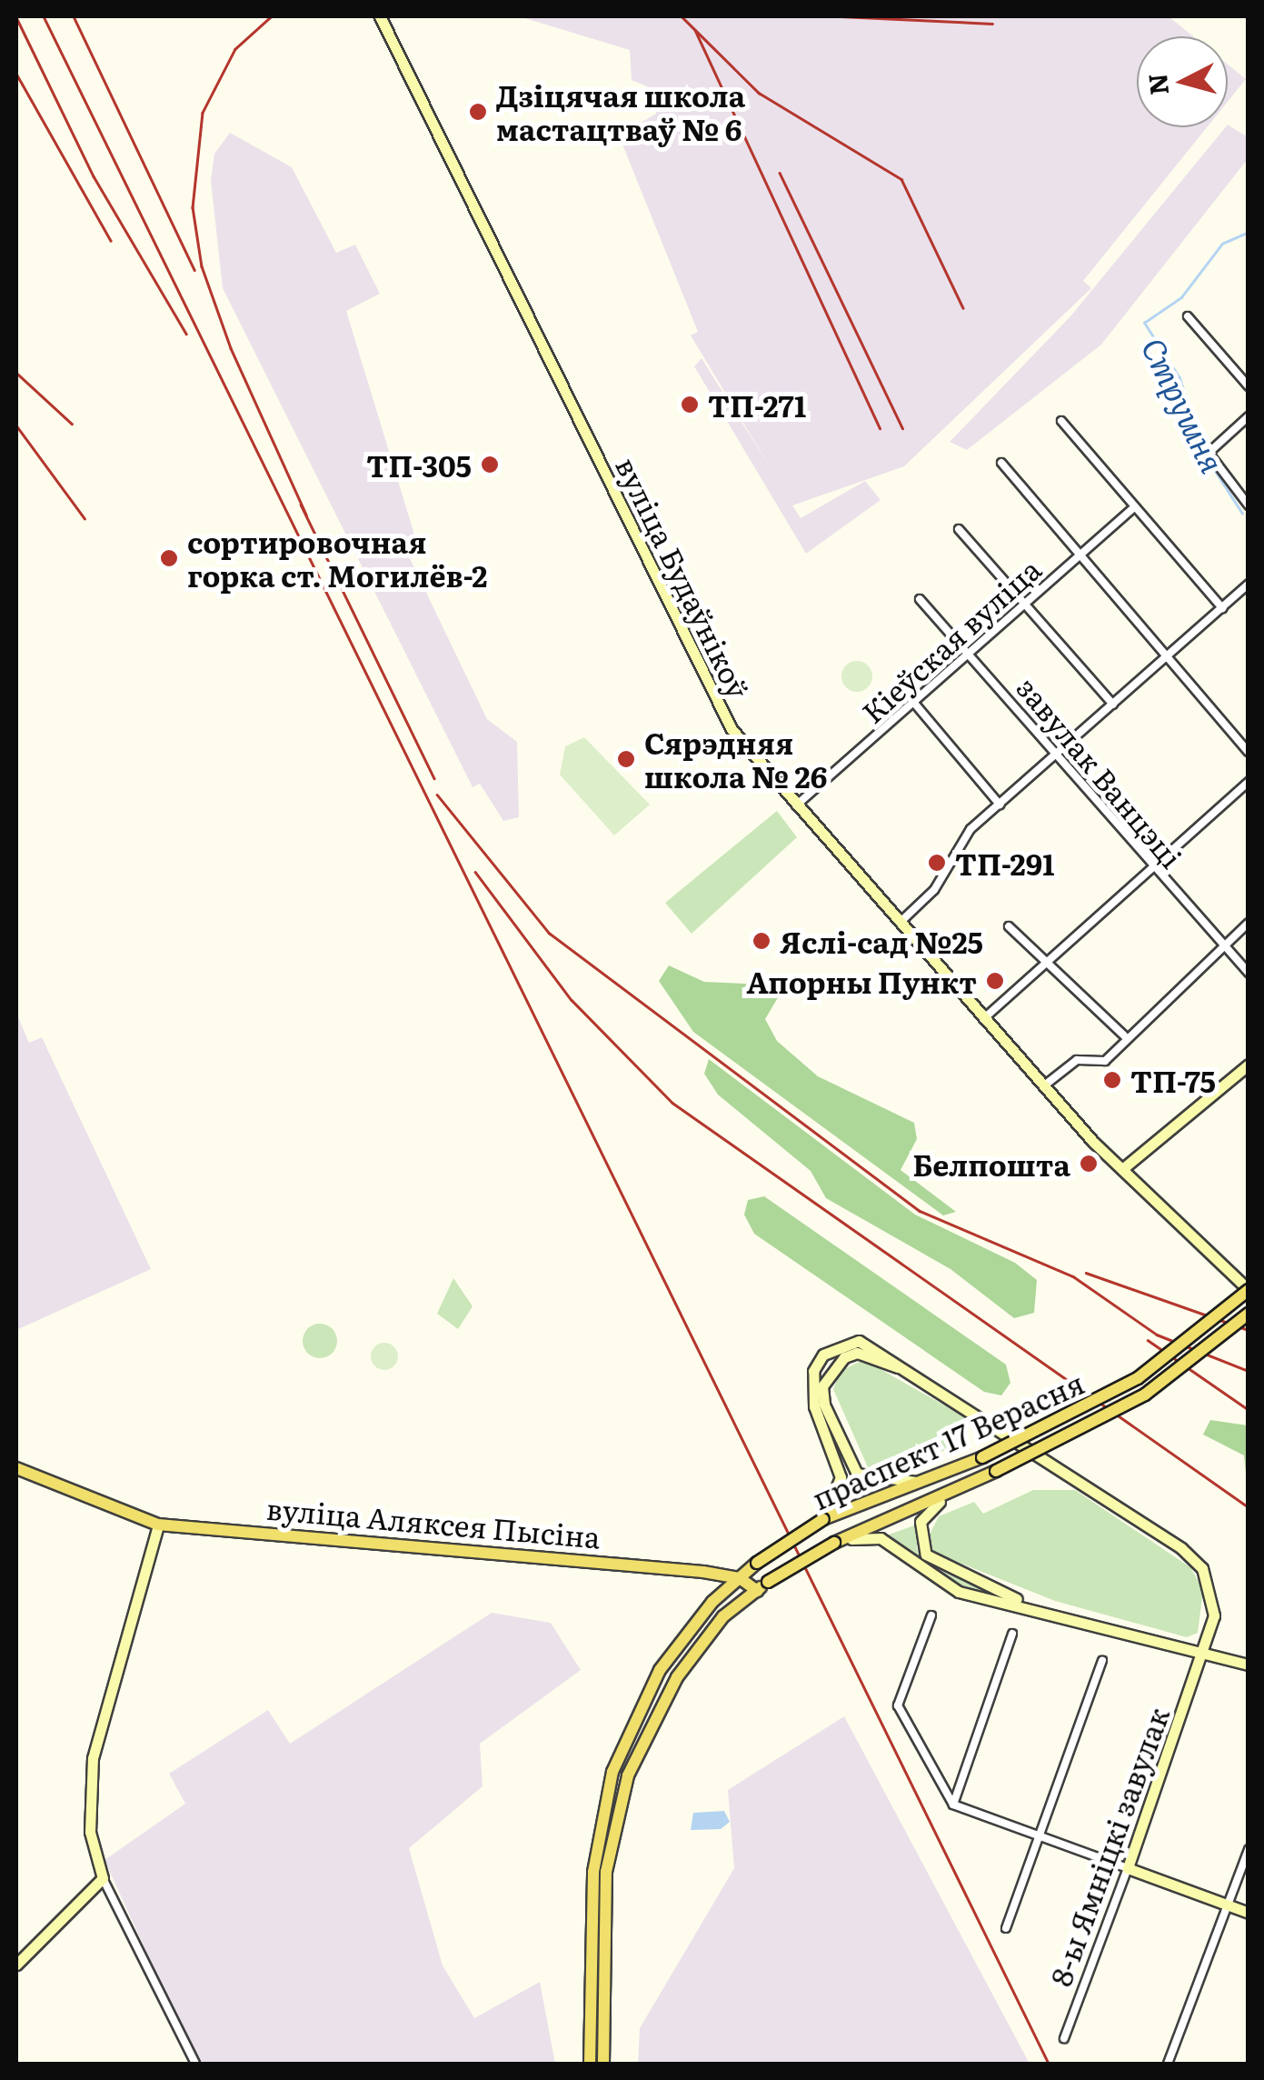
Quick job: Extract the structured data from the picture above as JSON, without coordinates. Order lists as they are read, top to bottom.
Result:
{
  "streets": {
    "main road": [
      "вуліца Будаўнікоў",
      "праспект 17 Верасня",
      "вуліца Аляксея Пысіна",
      "8-ы Ямніцкі завулак"
    ],
    "street": ["Кіеўская вуліца", "завулак Ванцэці"]
  },
  "crossings": [
    ["вуліца Будаўнікоў", "Кіеўская вуліца"],
    ["вуліца Будаўнікоў", "праспект 17 Верасня"],
    ["Кіеўская вуліца", "завулак Ванцэці"],
    ["праспект 17 Верасня", "вуліца Аляксея Пысіна"]
  ],
  "water": ["Струшня"],
  "places": [
    "Дзіцячая школа мастацтваў № 6",
    "ТП-271",
    "ТП-305",
    "сортировочная горка ст. Могилёв-2",
    "Сярэдняя школа № 26",
    "ТП-291",
    "Яслі-сад №25",
    "Апорны Пункт",
    "ТП-75",
    "Белпошта"
  ],
  "north": "left"
}
